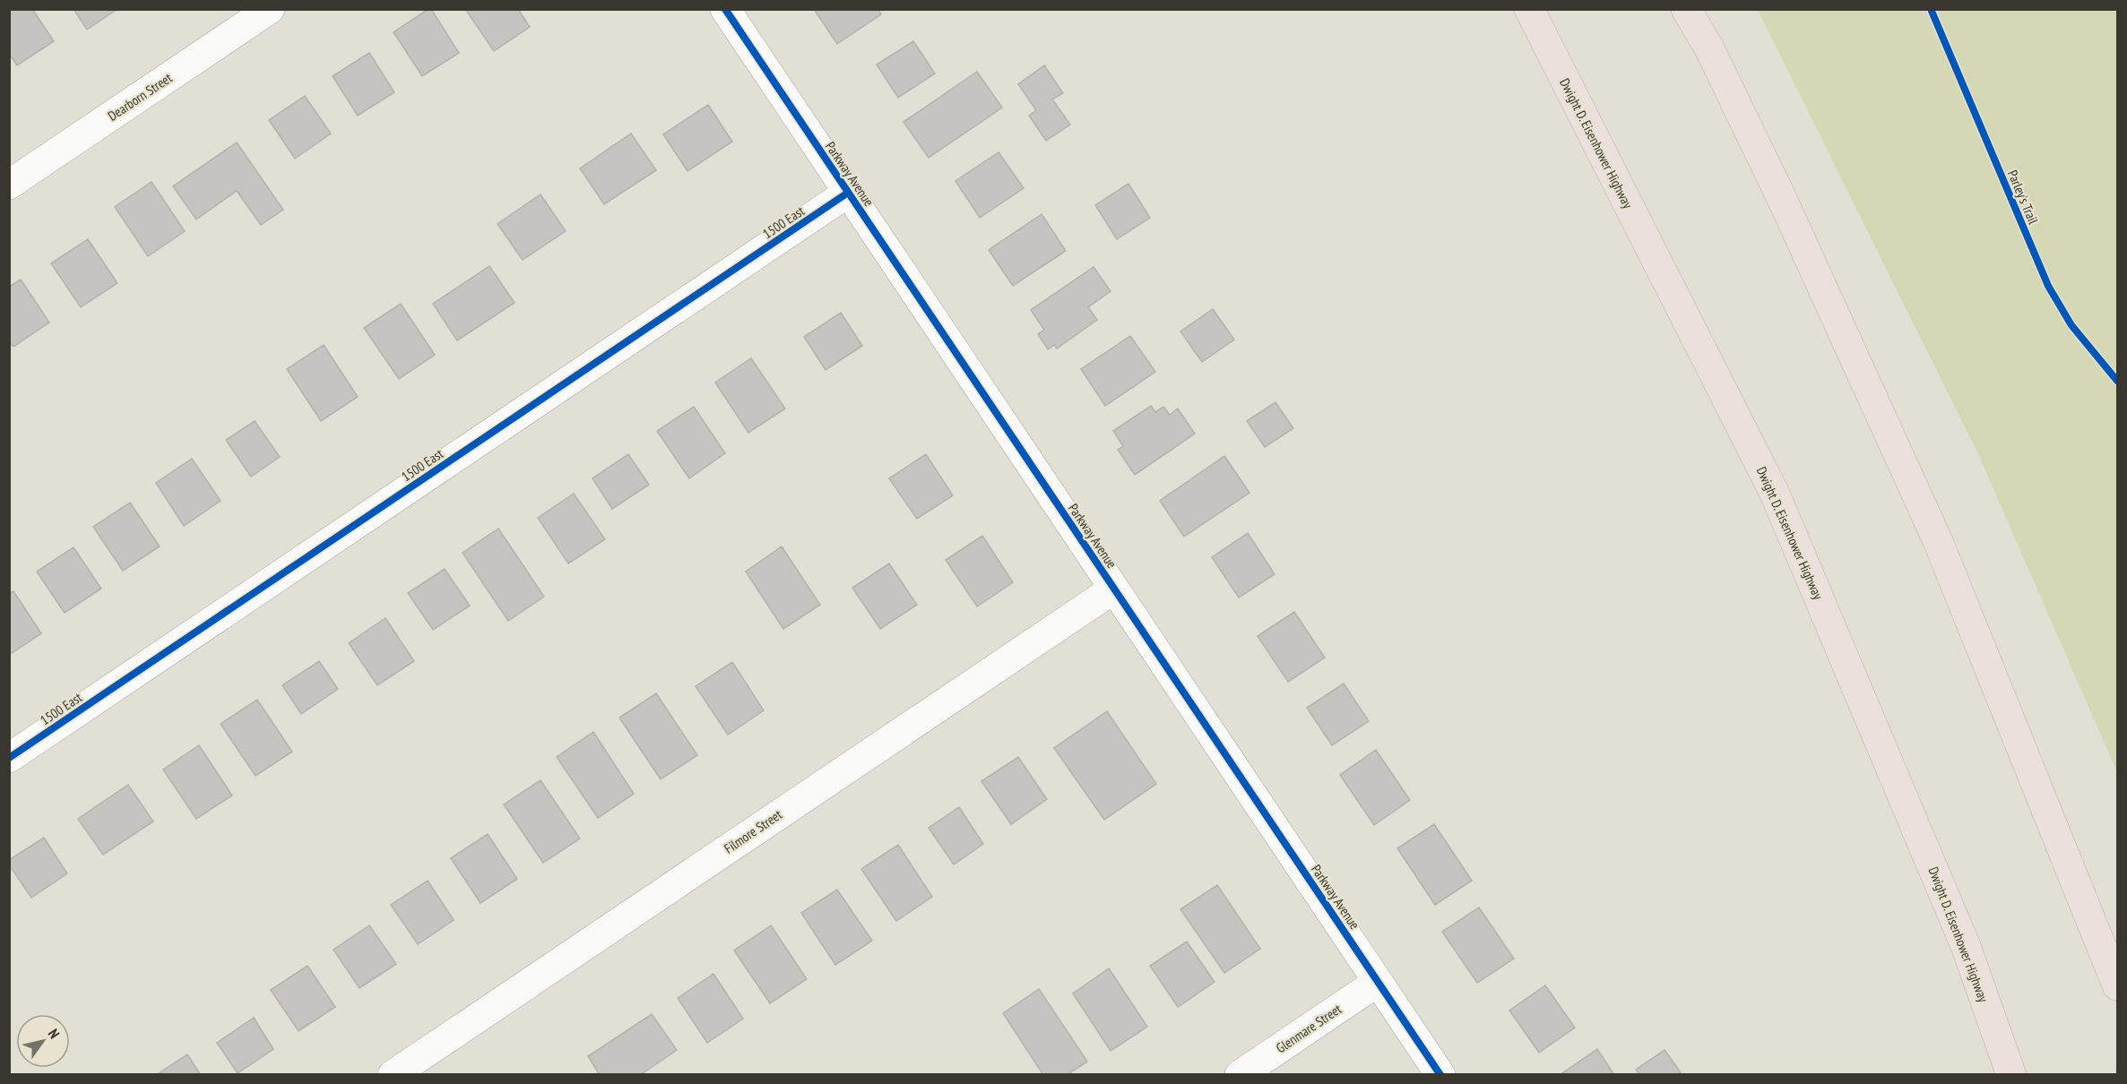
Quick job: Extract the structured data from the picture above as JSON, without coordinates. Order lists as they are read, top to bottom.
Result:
{
  "streets": {
    "highway": ["Dwight D. Eisenhower Highway"],
    "street": [
      "Dearborn Street",
      "Parkway Avenue",
      "1500 East",
      "Filmore Street",
      "Glenmare Street"
    ],
    "cycle path": ["Parley's Trail"]
  },
  "crossings": [
    ["Parkway Avenue", "1500 East"],
    ["Parkway Avenue", "Filmore Street"],
    ["Parkway Avenue", "Glenmare Street"]
  ],
  "north": "top right"
}
